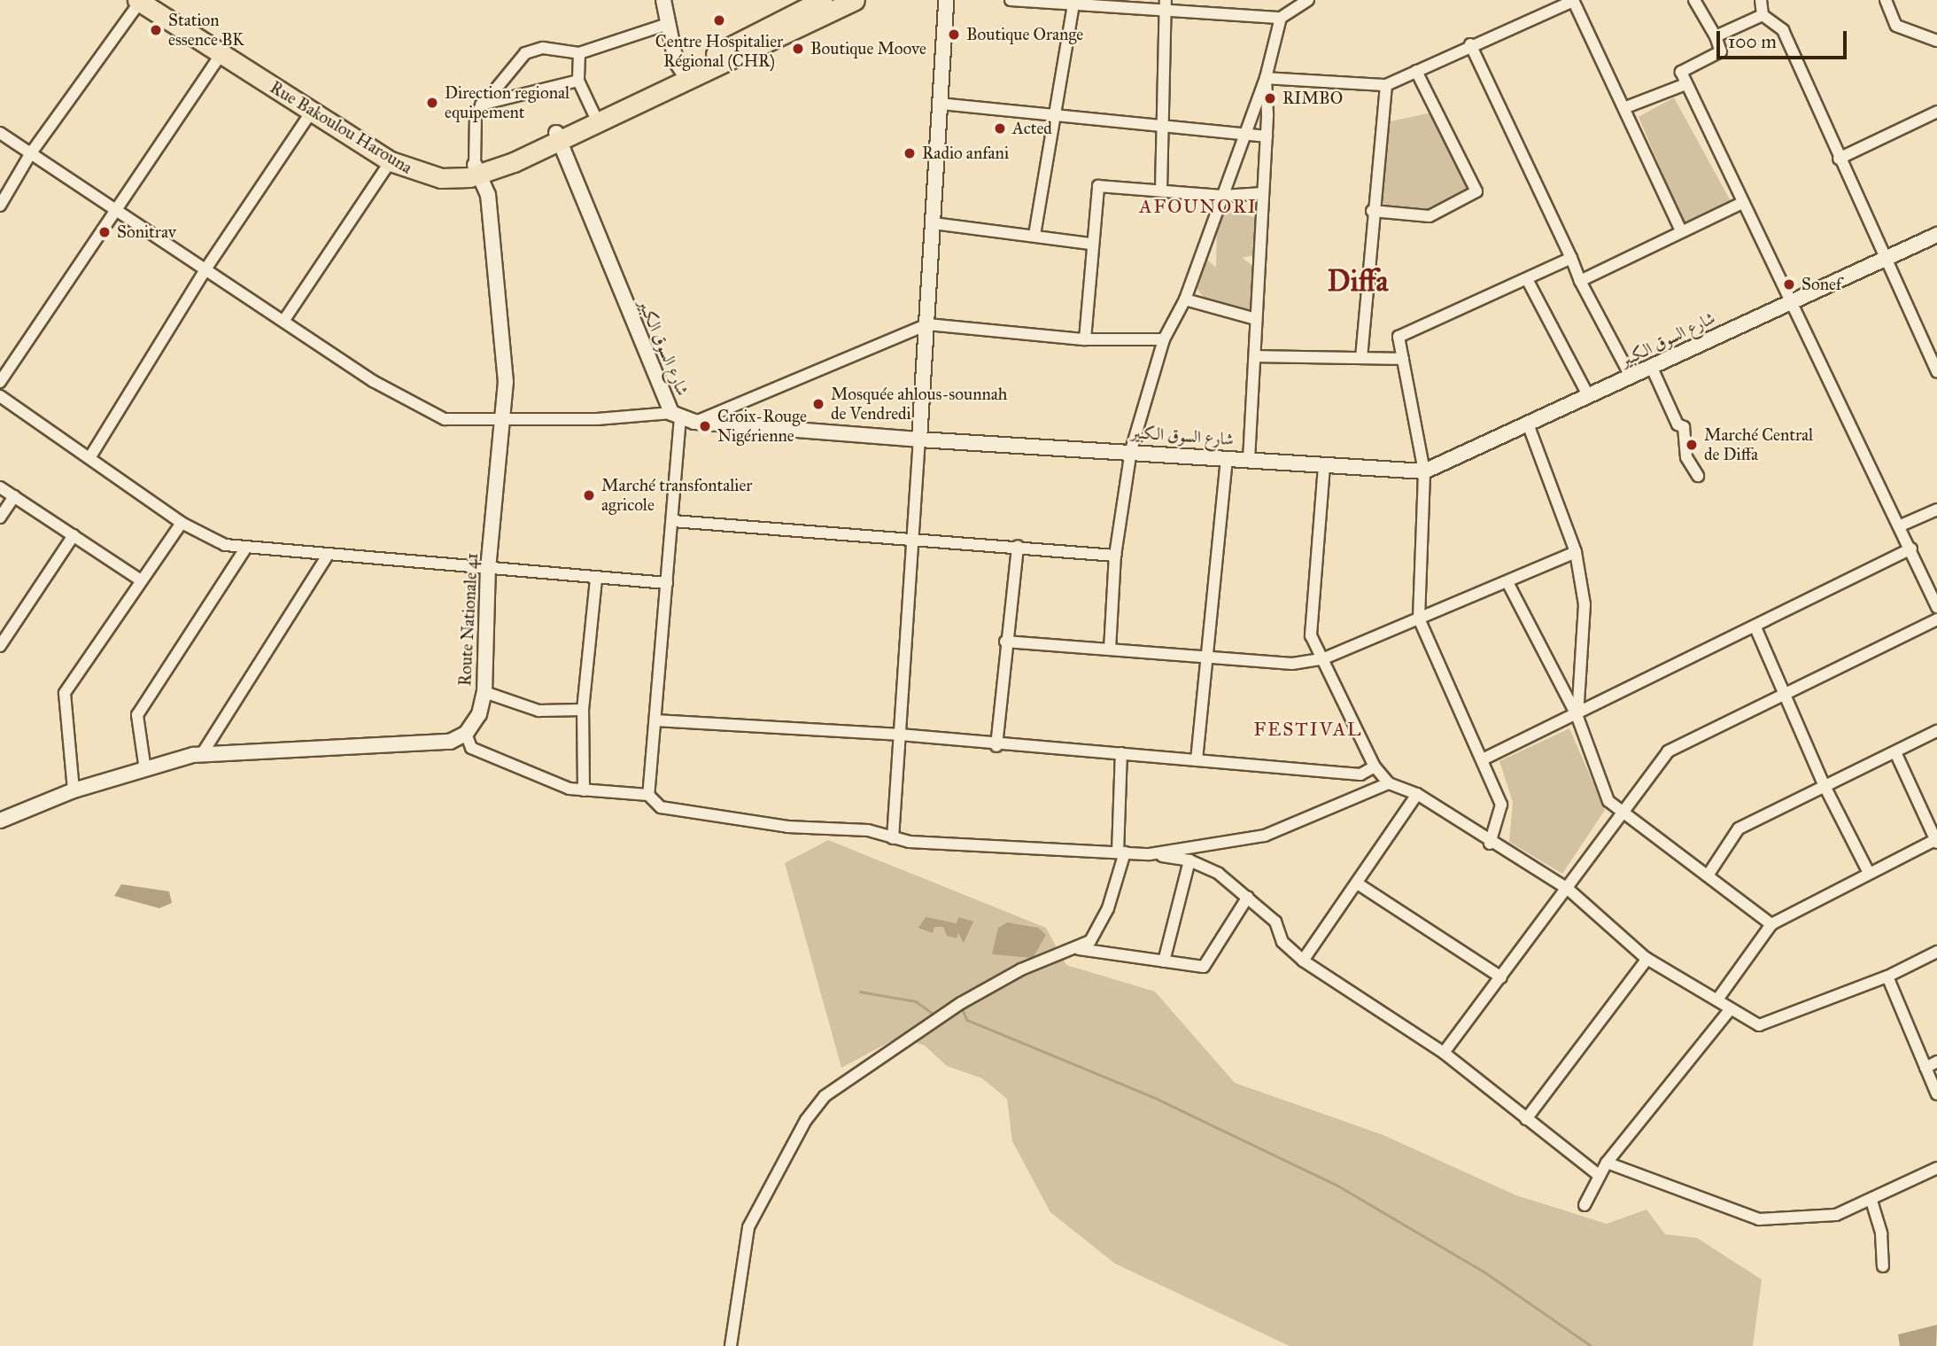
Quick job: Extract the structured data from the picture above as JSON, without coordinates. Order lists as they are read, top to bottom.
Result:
{
  "streets": {
    "highway": ["Rue Bakoulou Harouna"],
    "street": ["شارع السوق الكبير", "Route Nationale 41"]
  },
  "crossings": [
    ["Rue Bakoulou Harouna", "شارع السوق الكبير"],
    ["Rue Bakoulou Harouna", "Route Nationale 41"]
  ],
  "districts": ["AFOUNORI", "Diffa", "FESTIVAL"],
  "places": [
    "Centre Hospitalier Régional (CHR)",
    "Station essence BK",
    "Boutique Orange",
    "Boutique Moove",
    "RIMBO",
    "Direction regional equipement",
    "Acted",
    "Radio anfani",
    "Sonitrav",
    "Sonef",
    "Mosquée ahlous-sounnah de Vendredi",
    "Croix-Rouge Nigérienne",
    "Marché Central de Diffa",
    "Marché transfontalier agricole"
  ],
  "scale_bar": "100 m"
}
